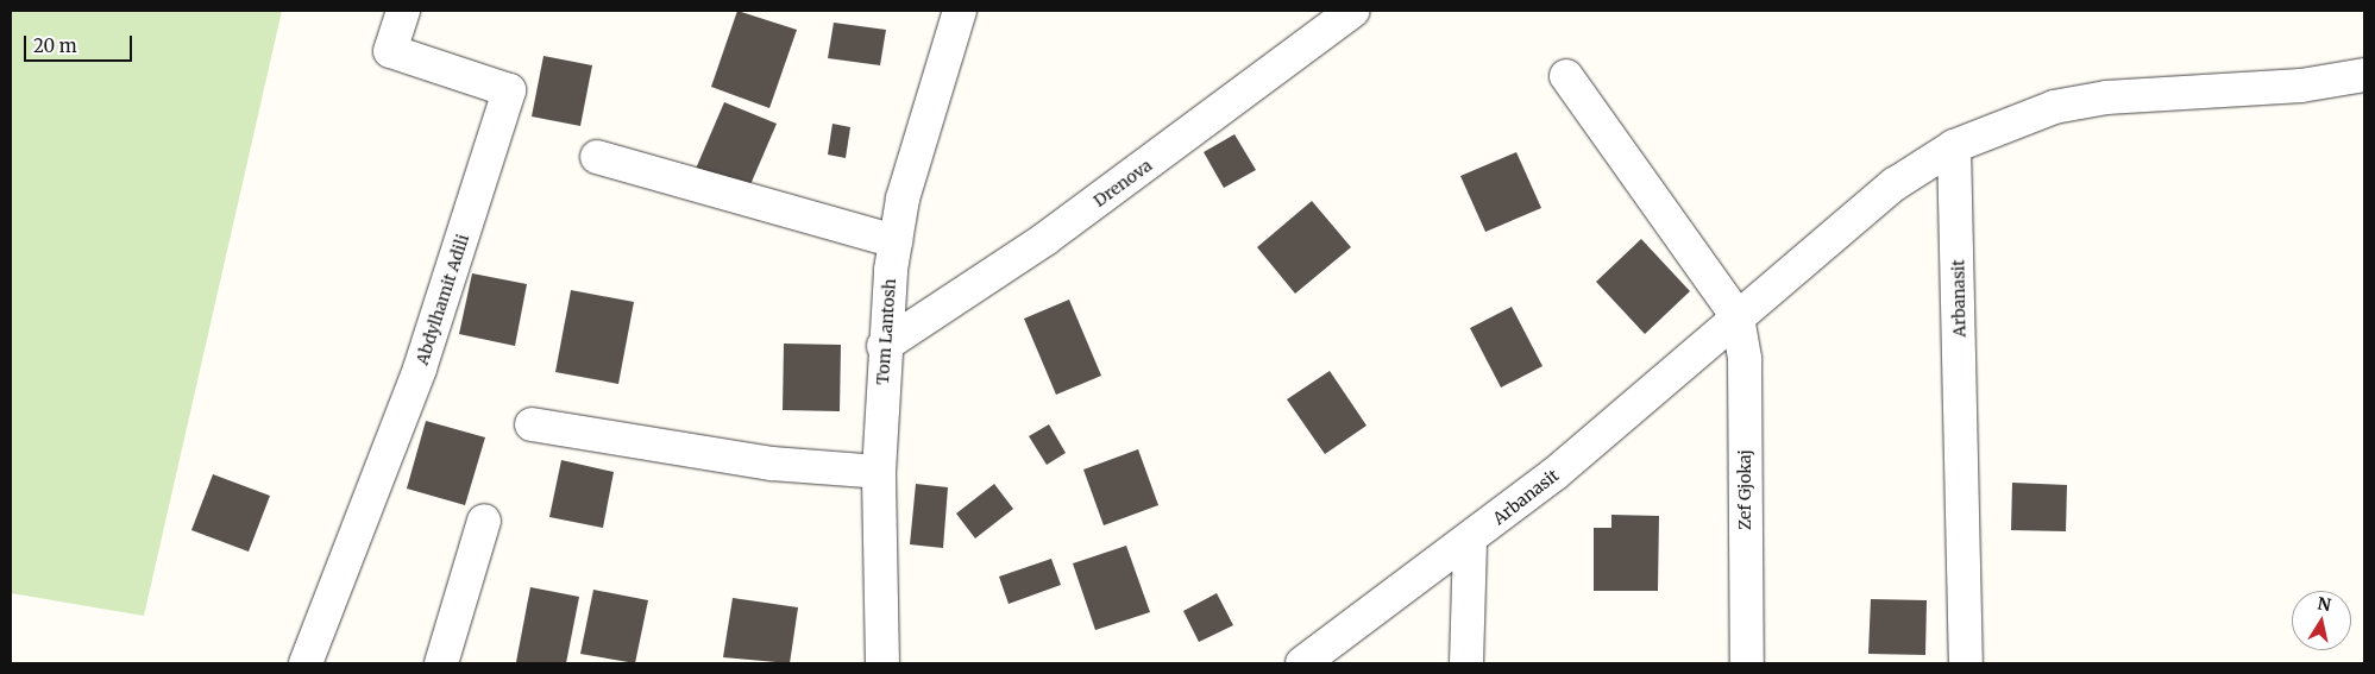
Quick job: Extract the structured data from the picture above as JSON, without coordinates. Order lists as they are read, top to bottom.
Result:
{
  "streets": {
    "street": [
      "Drenova",
      "Arbanasit",
      "Abdylhamit Adili",
      "Tom Lantosh",
      "Zef Gjokaj"
    ]
  },
  "crossings": [
    ["Drenova", "Tom Lantosh"],
    ["Arbanasit", "Zef Gjokaj"]
  ],
  "scale_bar": "20 m",
  "north": "top"
}
